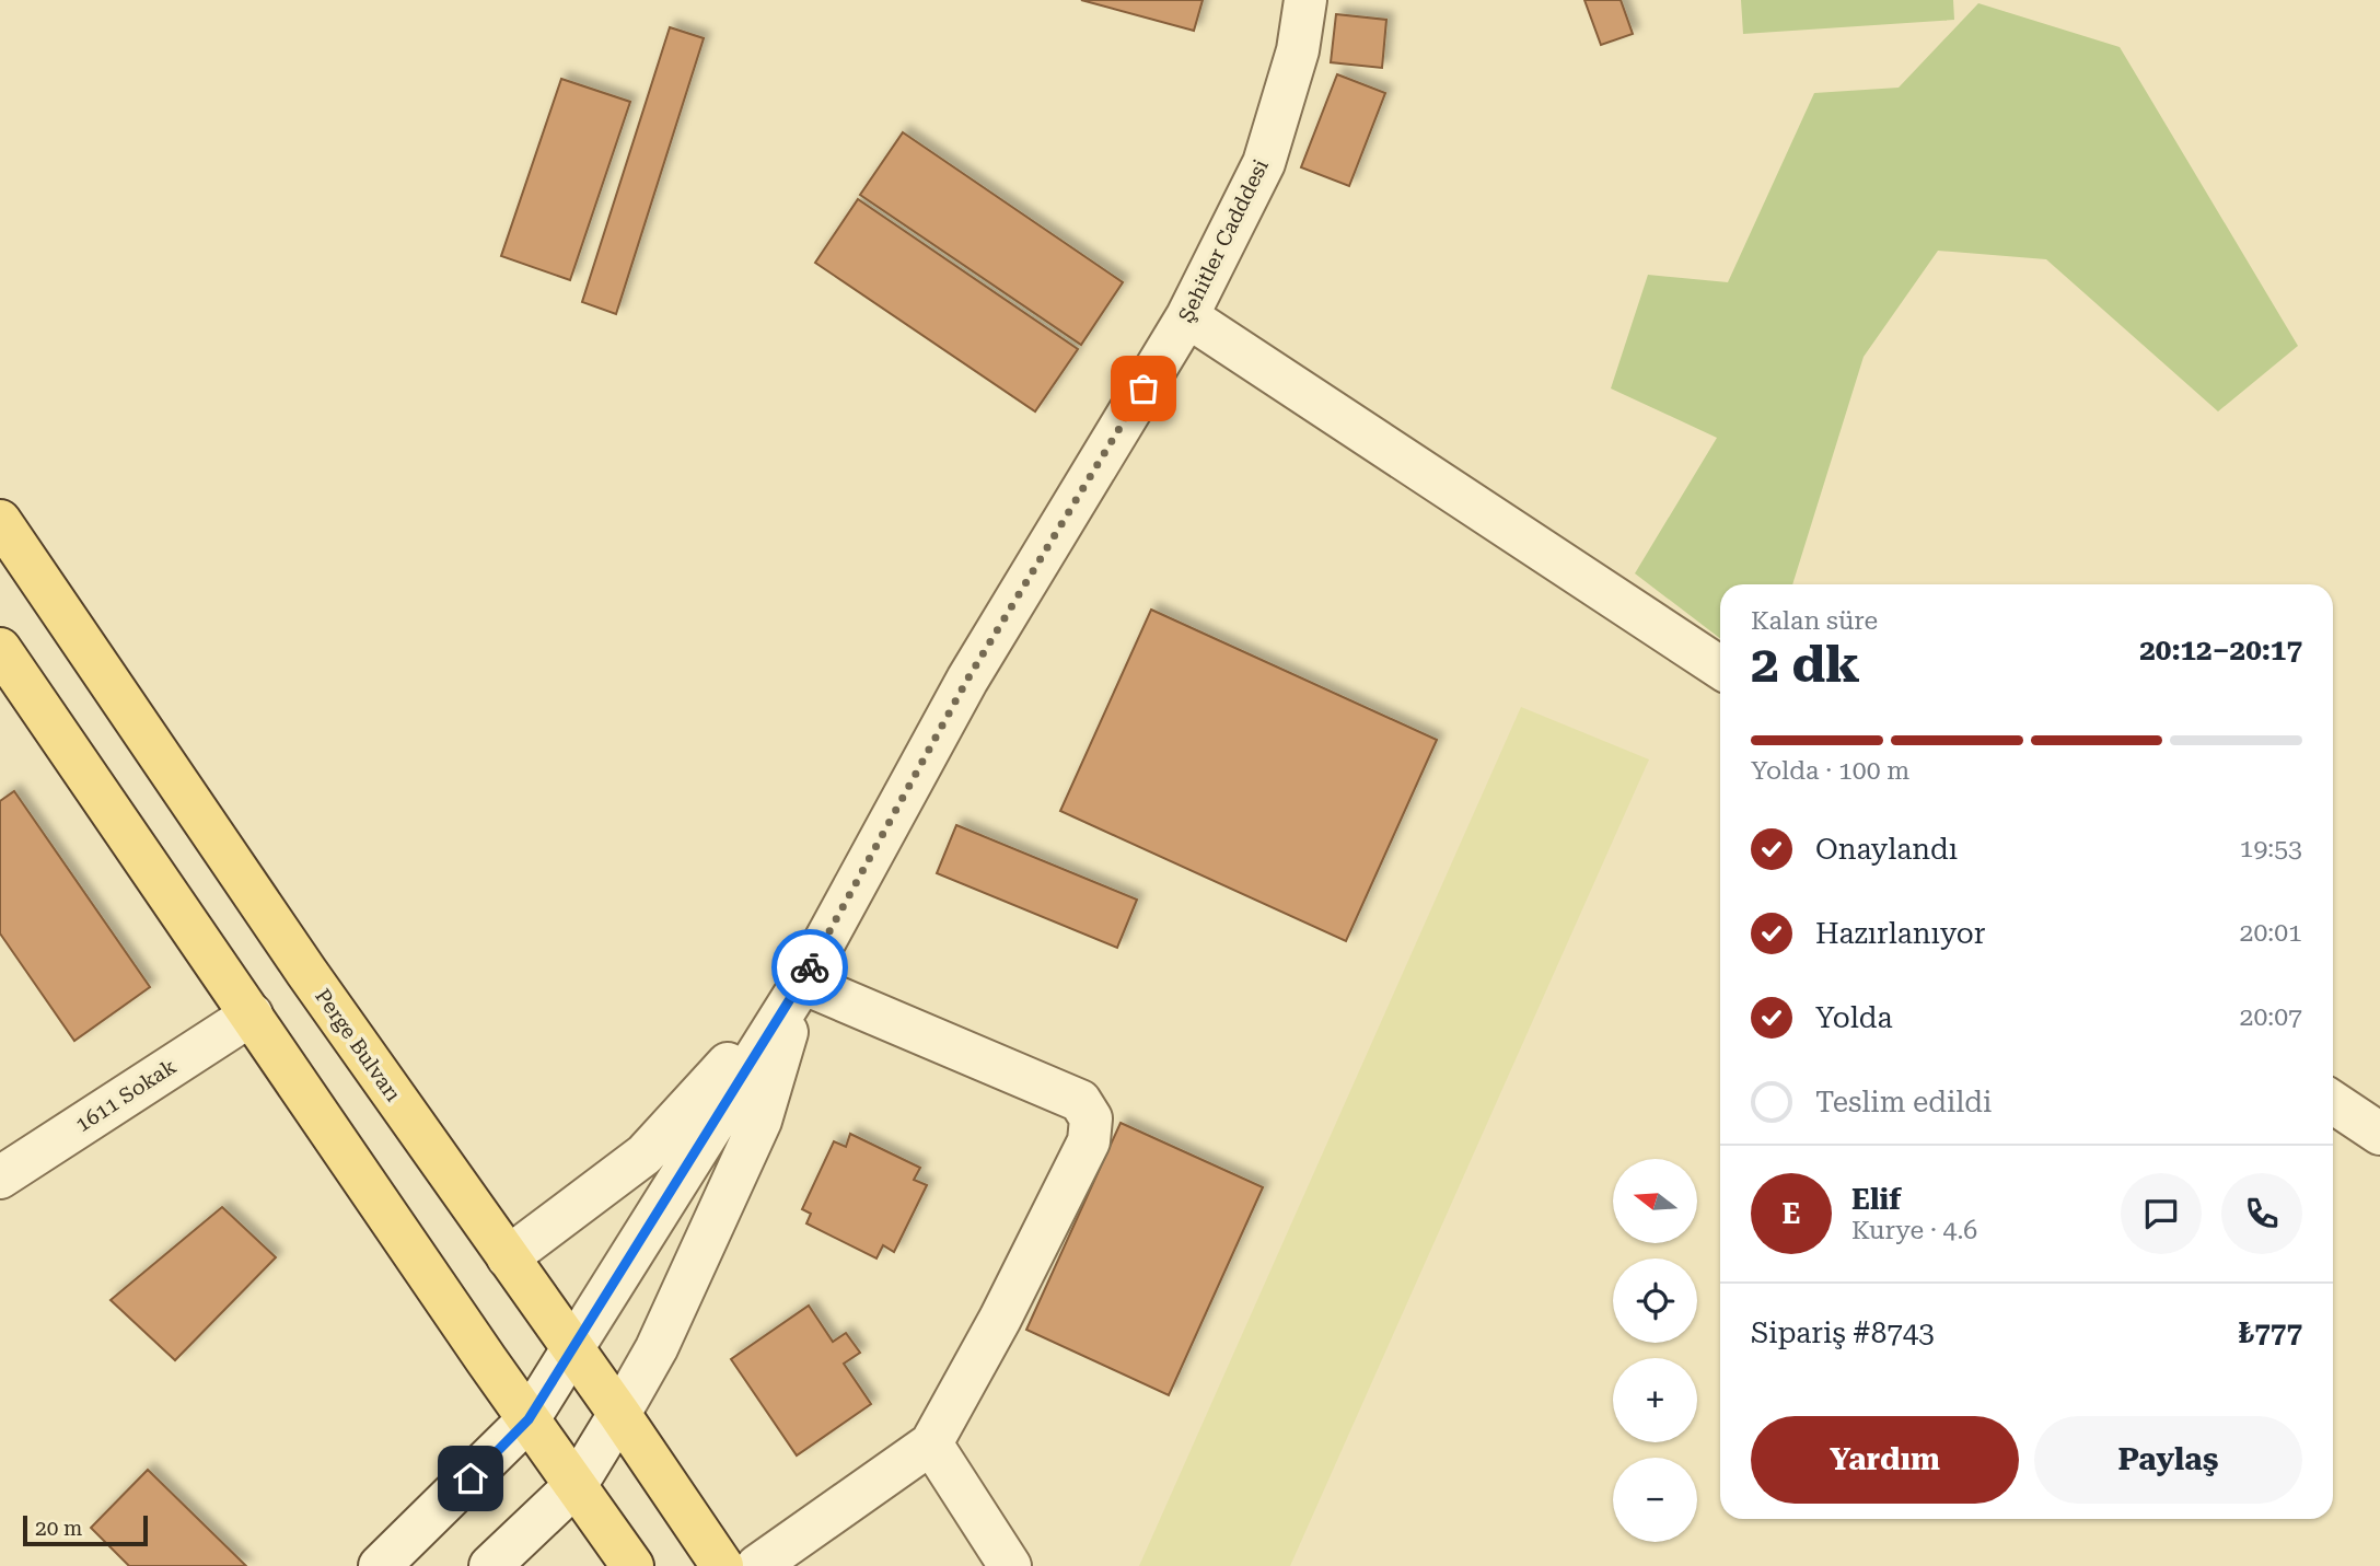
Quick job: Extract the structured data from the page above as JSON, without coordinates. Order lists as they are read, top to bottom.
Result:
{
  "streets": {
    "main road": ["Perge Bulvarı"],
    "street": ["Şehitler Cadddesi", "1611 Sokak"]
  },
  "scale_bar": "20 m",
  "north": "left",
  "page": {
    "heading": ["2 dk", "Kalan süre", "20:12–20:17"],
    "panel": [
      "Elif",
      "Kurye · 4.6",
      "Sipariş #8743",
      "₺777"
    ],
    "bar": "Yolda · 100 m",
    "list": [
      ["Onaylandı", "19:53"],
      ["Hazırlanıyor", "20:01"],
      ["Yolda", "20:07"],
      "Teslim edildi"
    ],
    "map_buttons": ["+", "−"],
    "round": "E",
    "buttons": ["Yardım", "Paylaş"],
    "scale": "20 m"
  }
}
